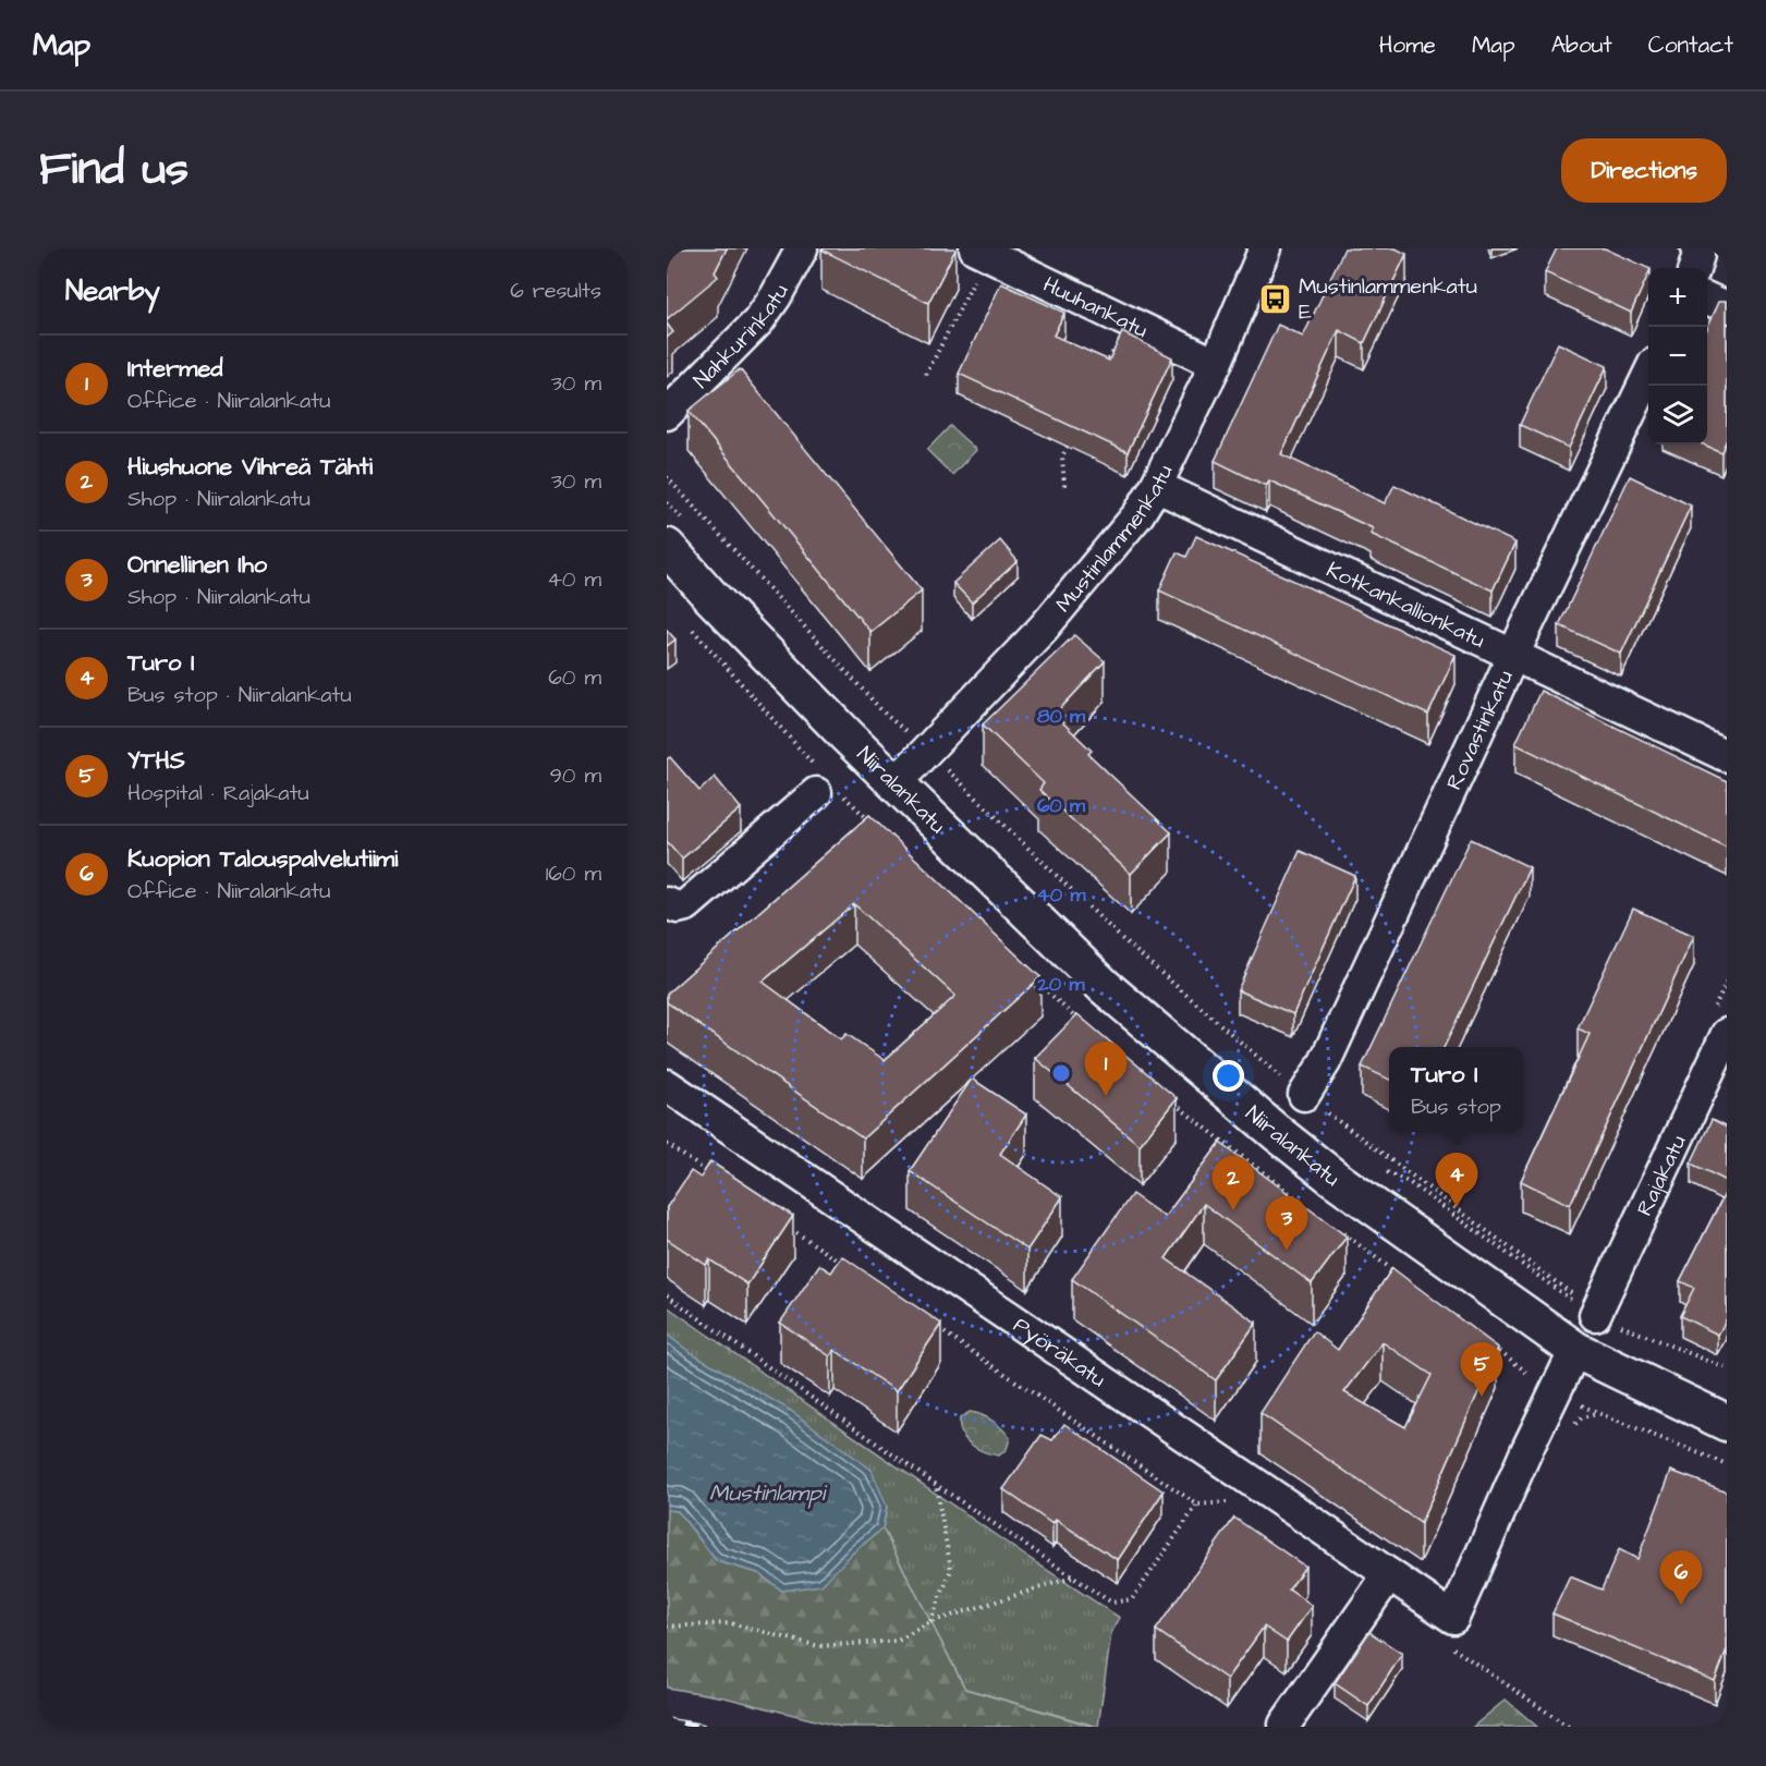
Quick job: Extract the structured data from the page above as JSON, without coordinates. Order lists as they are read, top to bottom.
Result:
{
  "streets": {
    "main road": ["Niiralankatu"],
    "street": [
      "Huuhankatu",
      "Nahkurinkatu",
      "Mustinlammenkatu",
      "Kotkankallionkatu",
      "Rovastinkatu",
      "Rajakatu",
      "Pyöräkatu"
    ]
  },
  "crossings": [
    ["Huuhankatu", "Mustinlammenkatu"],
    ["Mustinlammenkatu", "Kotkankallionkatu"],
    ["Mustinlammenkatu", "Niiralankatu"],
    ["Kotkankallionkatu", "Rovastinkatu"]
  ],
  "water": ["Mustinlampi"],
  "places": {
    "bus stop": ["Mustinlammenkatu E"]
  },
  "page": {
    "header": "Map",
    "nav": [
      "Home",
      "Map",
      "About",
      "Contact"
    ],
    "title": "Find us",
    "buttons": "Directions",
    "heading": ["Nearby", "6 results"],
    "map_buttons": ["+", "−"],
    "list": [
      {
        "mark": "1",
        "name": "Intermed",
        "note": "Office · Niiralankatu",
        "value": "30 m"
      },
      {
        "mark": "2",
        "name": "Hiushuone Vihreä Tähti",
        "note": "Shop · Niiralankatu",
        "value": "30 m"
      },
      {
        "mark": "3",
        "name": "Onnellinen Iho",
        "note": "Shop · Niiralankatu",
        "value": "40 m"
      },
      {
        "mark": "4",
        "name": "Turo I",
        "note": "Bus stop · Niiralankatu",
        "value": "60 m"
      },
      {
        "mark": "5",
        "name": "YTHS",
        "note": "Hospital · Rajakatu",
        "value": "90 m"
      },
      {
        "mark": "6",
        "name": "Kuopion Talouspalvelutiimi",
        "note": "Office · Niiralankatu",
        "value": "160 m"
      }
    ],
    "pins": [
      "1",
      "4",
      "2",
      "3",
      "5",
      "6"
    ],
    "popup": ["Turo I", "Bus stop"]
  },
  "rings": [
    "80 m",
    "60 m",
    "40 m",
    "20 m"
  ]
}
